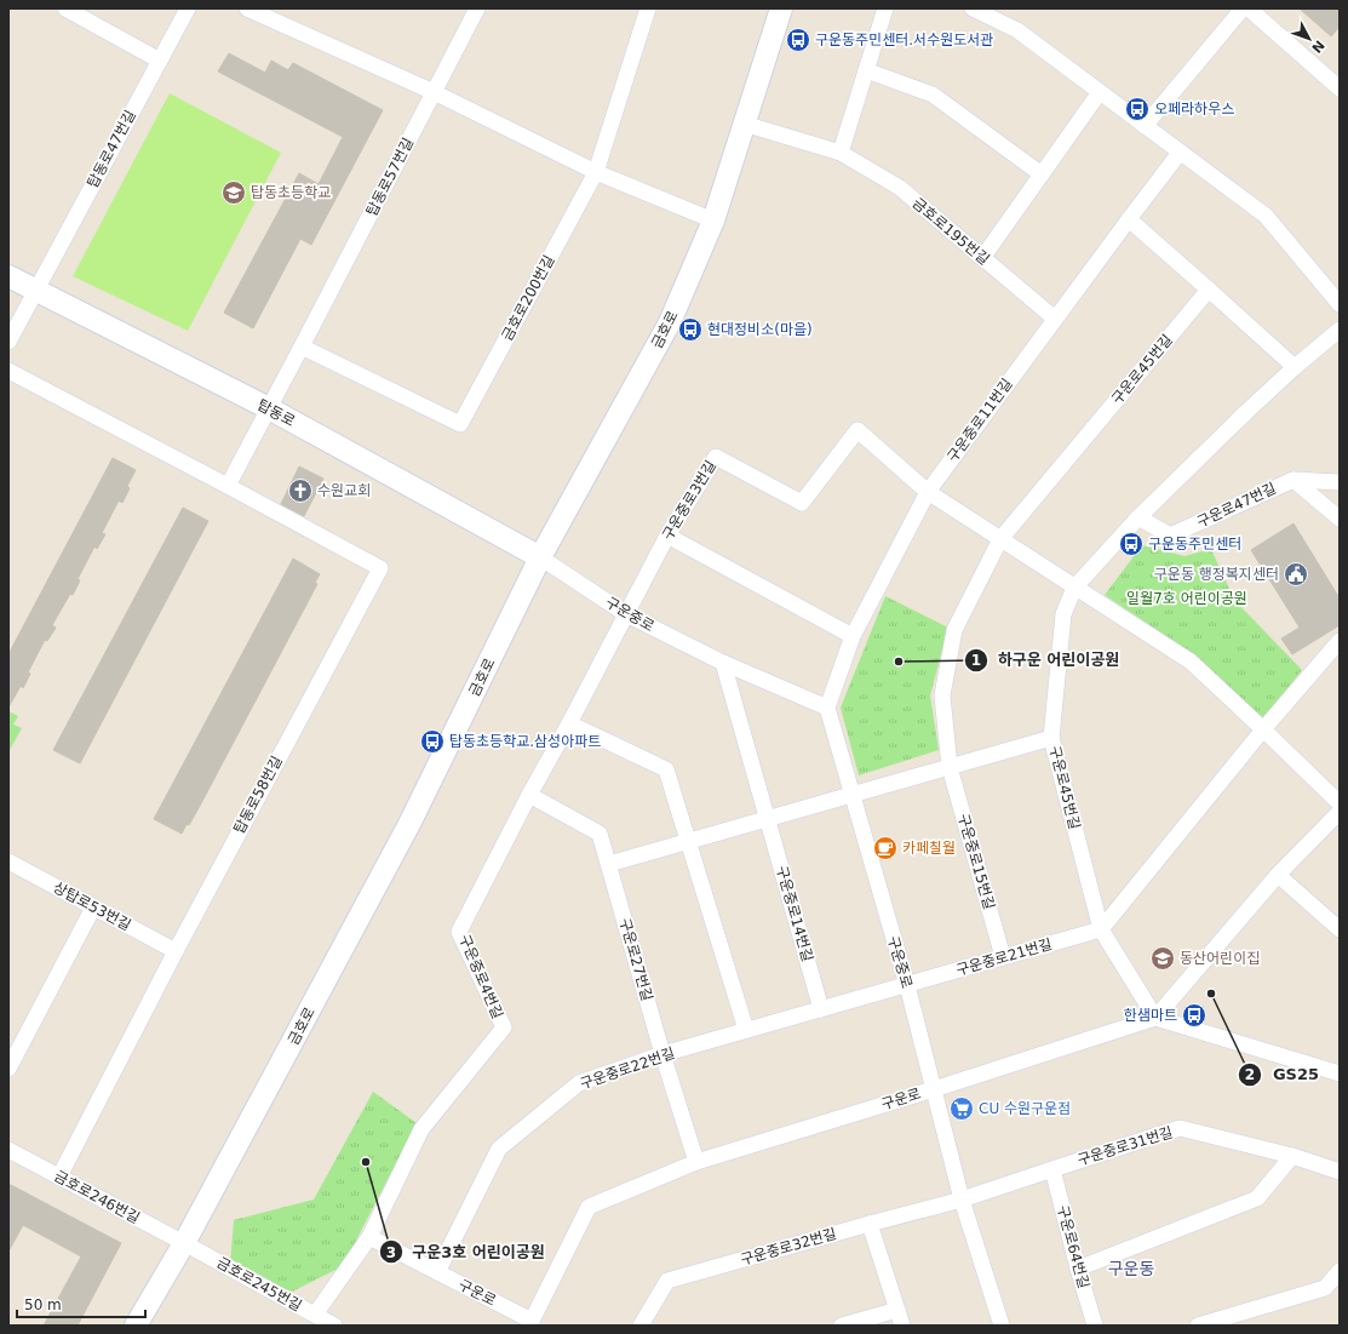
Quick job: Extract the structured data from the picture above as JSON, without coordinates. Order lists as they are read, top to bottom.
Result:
{
  "streets": {
    "street": [
      "탑동로47번길",
      "탑동로57번길",
      "금호로195번길",
      "금호로200번길",
      "금호로",
      "구운로45번길",
      "탑동로",
      "구운중로11번길",
      "구운중로3번길",
      "구운로47번길",
      "구운중로",
      "탑동로58번길",
      "구운중로15번길",
      "상탑로53번길",
      "구운중로14번길",
      "구운중로21번길",
      "구운로27번길",
      "구운중로4번길",
      "구운중로22번길",
      "구운로",
      "구운중로31번길",
      "금호로246번길",
      "구운중로32번길",
      "구운로64번길",
      "금호로245번길"
    ]
  },
  "crossings": [
    ["탑동로47번길", "탑동로"],
    ["탑동로57번길", "금호로200번길"],
    ["탑동로57번길", "탑동로"],
    ["금호로195번길", "금호로"],
    ["금호로195번길", "구운중로11번길"],
    ["금호로", "탑동로"],
    ["금호로", "구운중로"],
    ["금호로", "금호로246번길"],
    ["금호로", "금호로245번길"],
    ["구운로45번길", "구운로47번길"],
    ["구운로45번길", "구운중로15번길"],
    ["구운로45번길", "구운중로21번길"],
    ["구운로45번길", "구운로"],
    ["탑동로", "구운중로"],
    ["구운중로11번길", "구운중로3번길"],
    ["구운중로11번길", "구운중로"],
    ["구운중로3번길", "구운중로"],
    ["구운중로3번길", "구운중로4번길"],
    ["구운중로", "구운중로21번길"],
    ["구운중로", "구운중로4번길"],
    ["구운중로", "구운중로22번길"],
    ["구운중로", "구운로"],
    ["구운중로", "구운중로31번길"],
    ["구운중로", "구운중로32번길"],
    ["탑동로58번길", "상탑로53번길"],
    ["탑동로58번길", "금호로246번길"],
    ["구운중로15번길", "구운중로21번길"],
    ["구운중로14번길", "구운중로22번길"],
    ["구운중로21번길", "구운중로22번길"],
    ["구운로27번길", "구운중로4번길"],
    ["구운로27번길", "구운중로22번길"],
    ["구운로27번길", "구운로"],
    ["구운중로4번길", "구운로"],
    ["구운중로4번길", "금호로245번길"],
    ["구운중로22번길", "구운로"],
    ["구운중로31번길", "구운중로32번길"],
    ["구운중로31번길", "구운로64번길"],
    ["금호로246번길", "금호로245번길"]
  ],
  "districts": ["구운동"],
  "parks": ["일월7호 어린이공원"],
  "places": {
    "bus stop": [
      "구운동주민센터.서수원도서관",
      "오페라하우스",
      "현대정비소(마을)",
      "구운동주민센터",
      "탑동초등학교.삼성아파트",
      "한샘마트"
    ],
    "school or university": ["탑동초등학교", "동산어린이집"],
    "church": ["수원교회"],
    "public building": ["구운동 행정복지센터"],
    "other": ["하구운 어린이공원", "GS25", "구운3호 어린이공원"],
    "cafe": ["카페칠월"],
    "supermarket": ["CU 수원구운점"]
  },
  "scale_bar": "50 m",
  "north": "bottom right"
}
